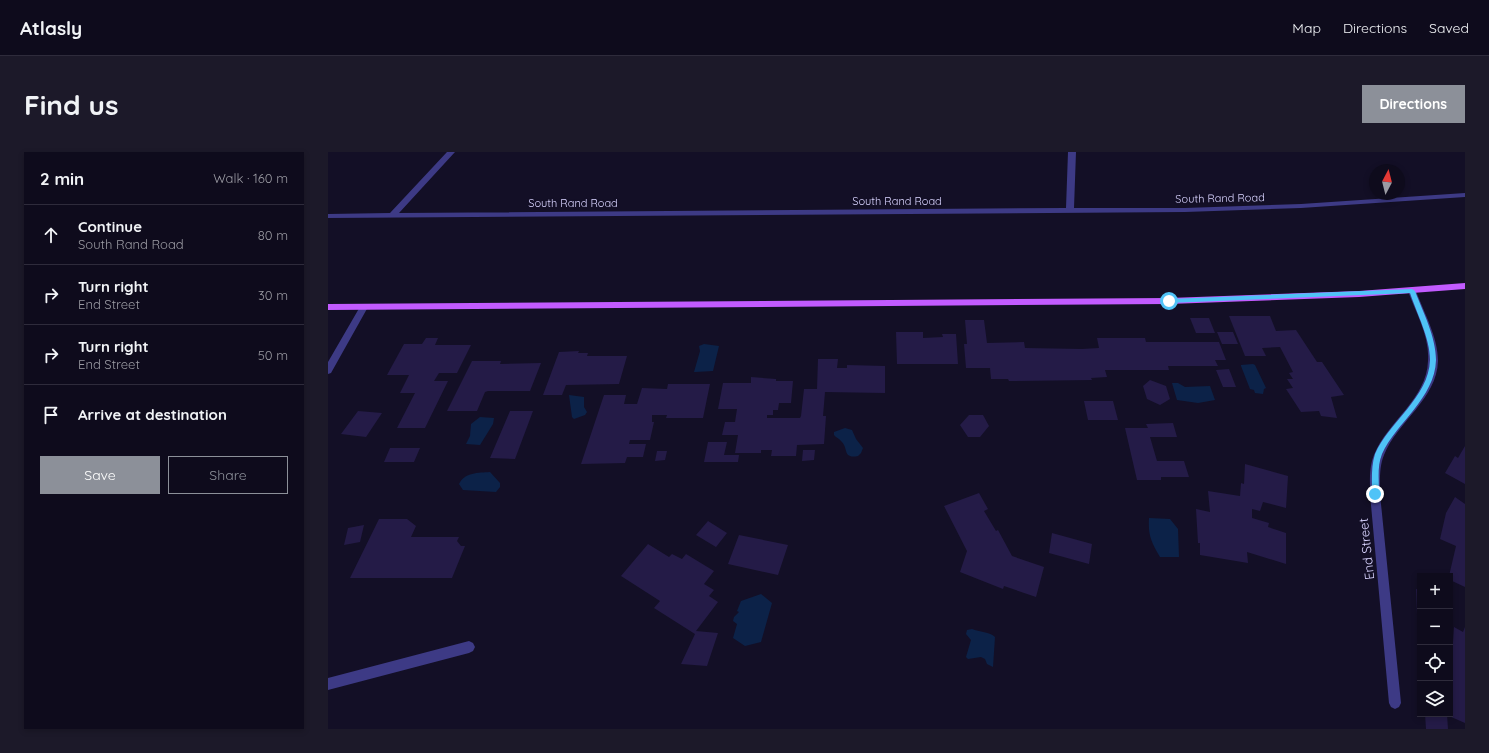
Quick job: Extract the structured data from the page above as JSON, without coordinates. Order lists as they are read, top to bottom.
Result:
{
  "streets": {
    "street": ["South Rand Road", "End Street"]
  },
  "north": "top",
  "page": {
    "header": "Atlasly",
    "nav": ["Map", "Directions", "Saved"],
    "buttons": [
      "Directions",
      ["Save", "Share"]
    ],
    "title": "Find us",
    "heading": ["2 min", "Walk · 160 m"],
    "list": [
      ["Continue", "South Rand Road", "80 m"],
      ["Turn right", "End Street", "30 m"],
      ["Turn right", "End Street", "50 m"],
      "Arrive at destination"
    ],
    "map_buttons": ["+", "−"]
  }
}
